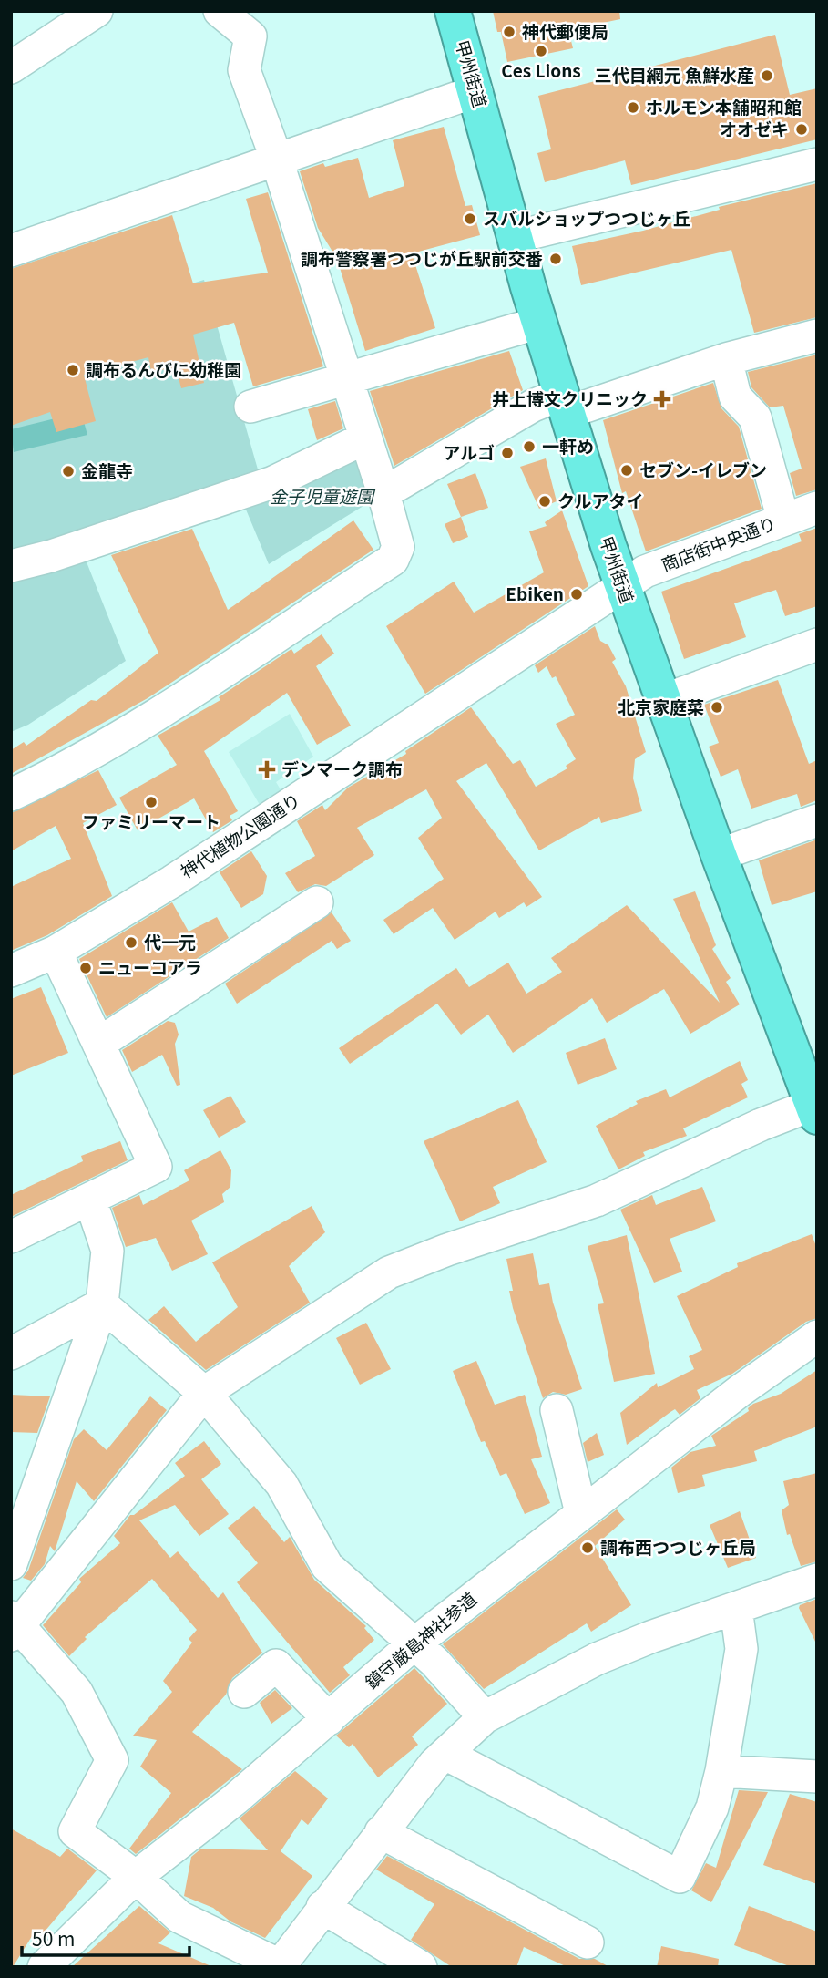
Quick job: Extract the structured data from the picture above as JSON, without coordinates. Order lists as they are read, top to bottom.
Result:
{
  "streets": {
    "highway": ["甲州街道"],
    "street": ["商店街中央通り", "神代植物公園通り", "鎮守厳島神社参道"]
  },
  "crossings": [
    ["甲州街道", "商店街中央通り"],
    ["甲州街道", "神代植物公園通り"],
    ["商店街中央通り", "神代植物公園通り"]
  ],
  "parks": ["金子児童遊園"],
  "places": {
    "other": [
      "神代郵便局",
      "Ces Lions",
      "三代目網元 魚鮮水産",
      "ホルモン本舗昭和館",
      "オオゼキ",
      "スバルショップつつじヶ丘",
      "調布警察署つつじが丘駅前交番",
      "調布るんびに幼稚園",
      "一軒め",
      "アルゴ",
      "セブン-イレブン",
      "金龍寺",
      "クルアタイ",
      "Ebiken",
      "北京家庭菜",
      "ファミリーマート",
      "代一元",
      "ニューコアラ",
      "調布西つつじヶ丘局"
    ],
    "health": ["井上博文クリニック", "デンマーク調布"]
  },
  "scale_bar": "50 m"
}
